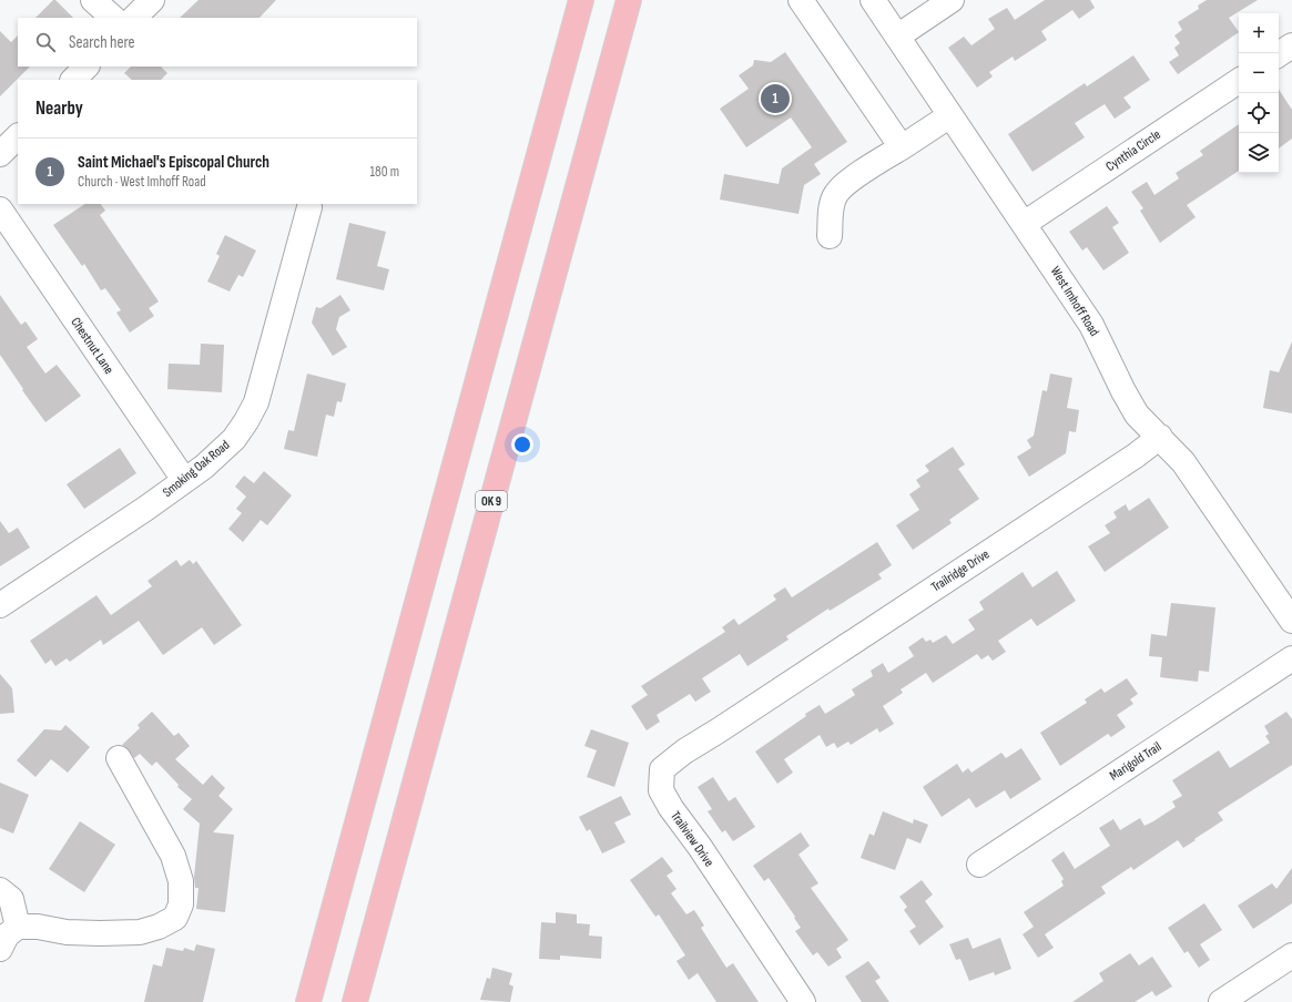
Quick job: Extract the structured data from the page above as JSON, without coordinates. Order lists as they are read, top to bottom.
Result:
{
  "streets": {
    "highway": ["OK 9"],
    "street": [
      "Cynthia Circle",
      "West Imhoff Road",
      "Chestnut Lane",
      "Smoking Oak Road",
      "Trailridge Drive",
      "Marigold Trail",
      "Trailview Drive"
    ]
  },
  "crossings": [
    ["Cynthia Circle", "West Imhoff Road"],
    ["West Imhoff Road", "Trailridge Drive"],
    ["Chestnut Lane", "Smoking Oak Road"],
    ["Trailridge Drive", "Trailview Drive"]
  ],
  "page": {
    "map_buttons": ["+", "−"],
    "search": "Search here",
    "heading": "Nearby",
    "pins": "1",
    "list": [
      {
        "mark": "1",
        "name": "Saint Michael's Episcopal Church",
        "note": "Church · West Imhoff Road",
        "value": "180 m"
      }
    ]
  }
}
